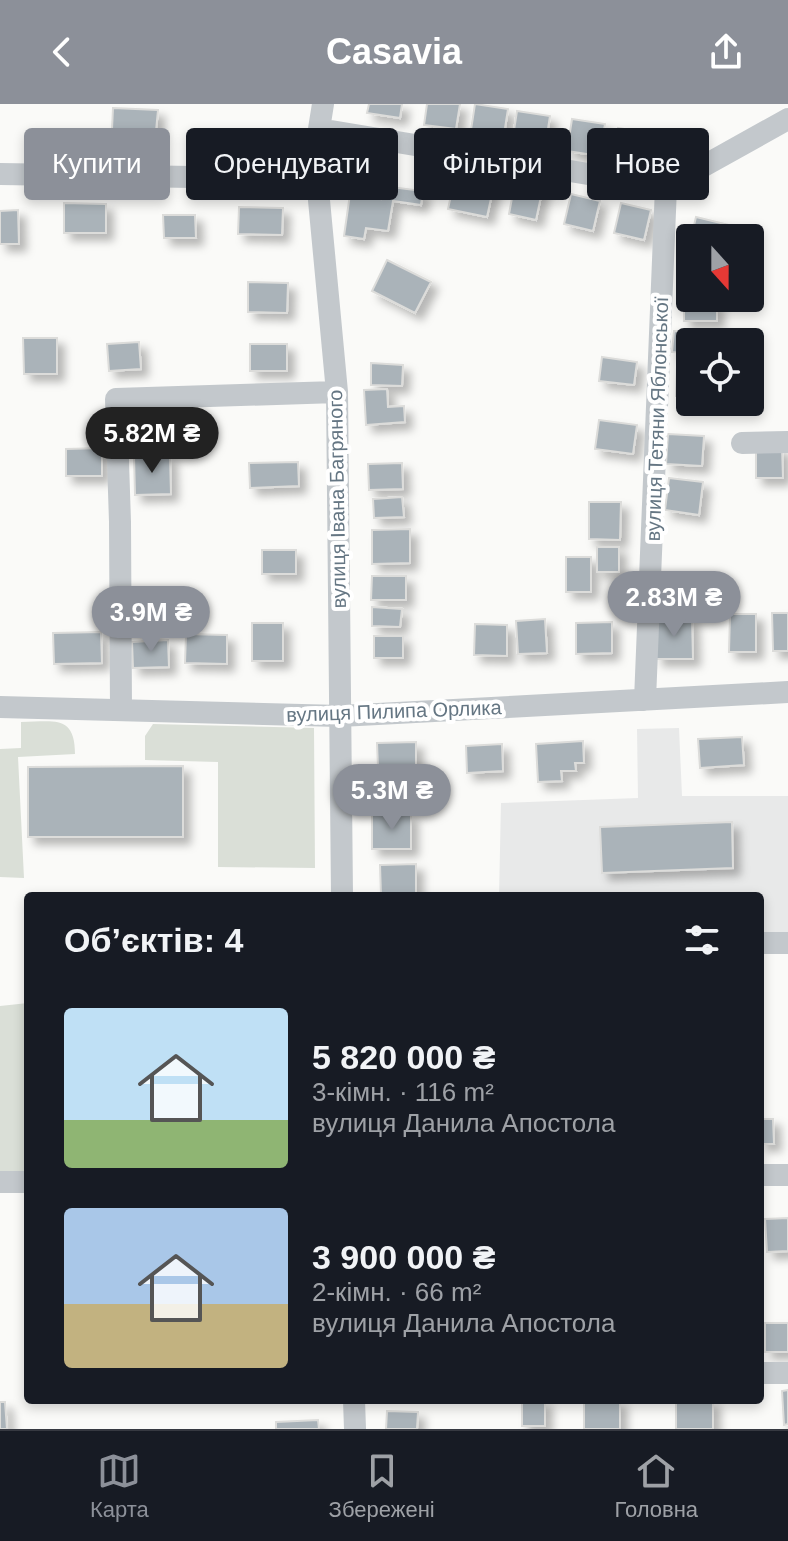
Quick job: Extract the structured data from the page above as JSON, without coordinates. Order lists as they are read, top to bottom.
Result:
{
  "streets": {
    "street": ["вулиця Тетяни Яблонської", "вулиця Івана Багряного", "вулиця Пилипа Орлика"]
  },
  "crossings": [
    ["вулиця Тетяни Яблонської", "вулиця Пилипа Орлика"],
    ["вулиця Івана Багряного", "вулиця Пилипа Орлика"]
  ],
  "north": "bottom",
  "page": {
    "header": "Casavia",
    "chip": [
      "Купити",
      "Орендувати",
      "Фільтри",
      "Нове"
    ],
    "price": [
      "5.82M ₴",
      "2.83M ₴",
      "3.9M ₴",
      "5.3M ₴"
    ],
    "heading": "Об’єктів: 4",
    "list": [
      {
        "name": "5 820 000 ₴",
        "note": "3-кімн. · 116 m² · вулиця Данила Апостола"
      },
      {
        "name": "3 900 000 ₴",
        "note": "2-кімн. · 66 m² · вулиця Данила Апостола"
      }
    ],
    "tabs": ["Карта", "Збережені", "Головна"]
  }
}
